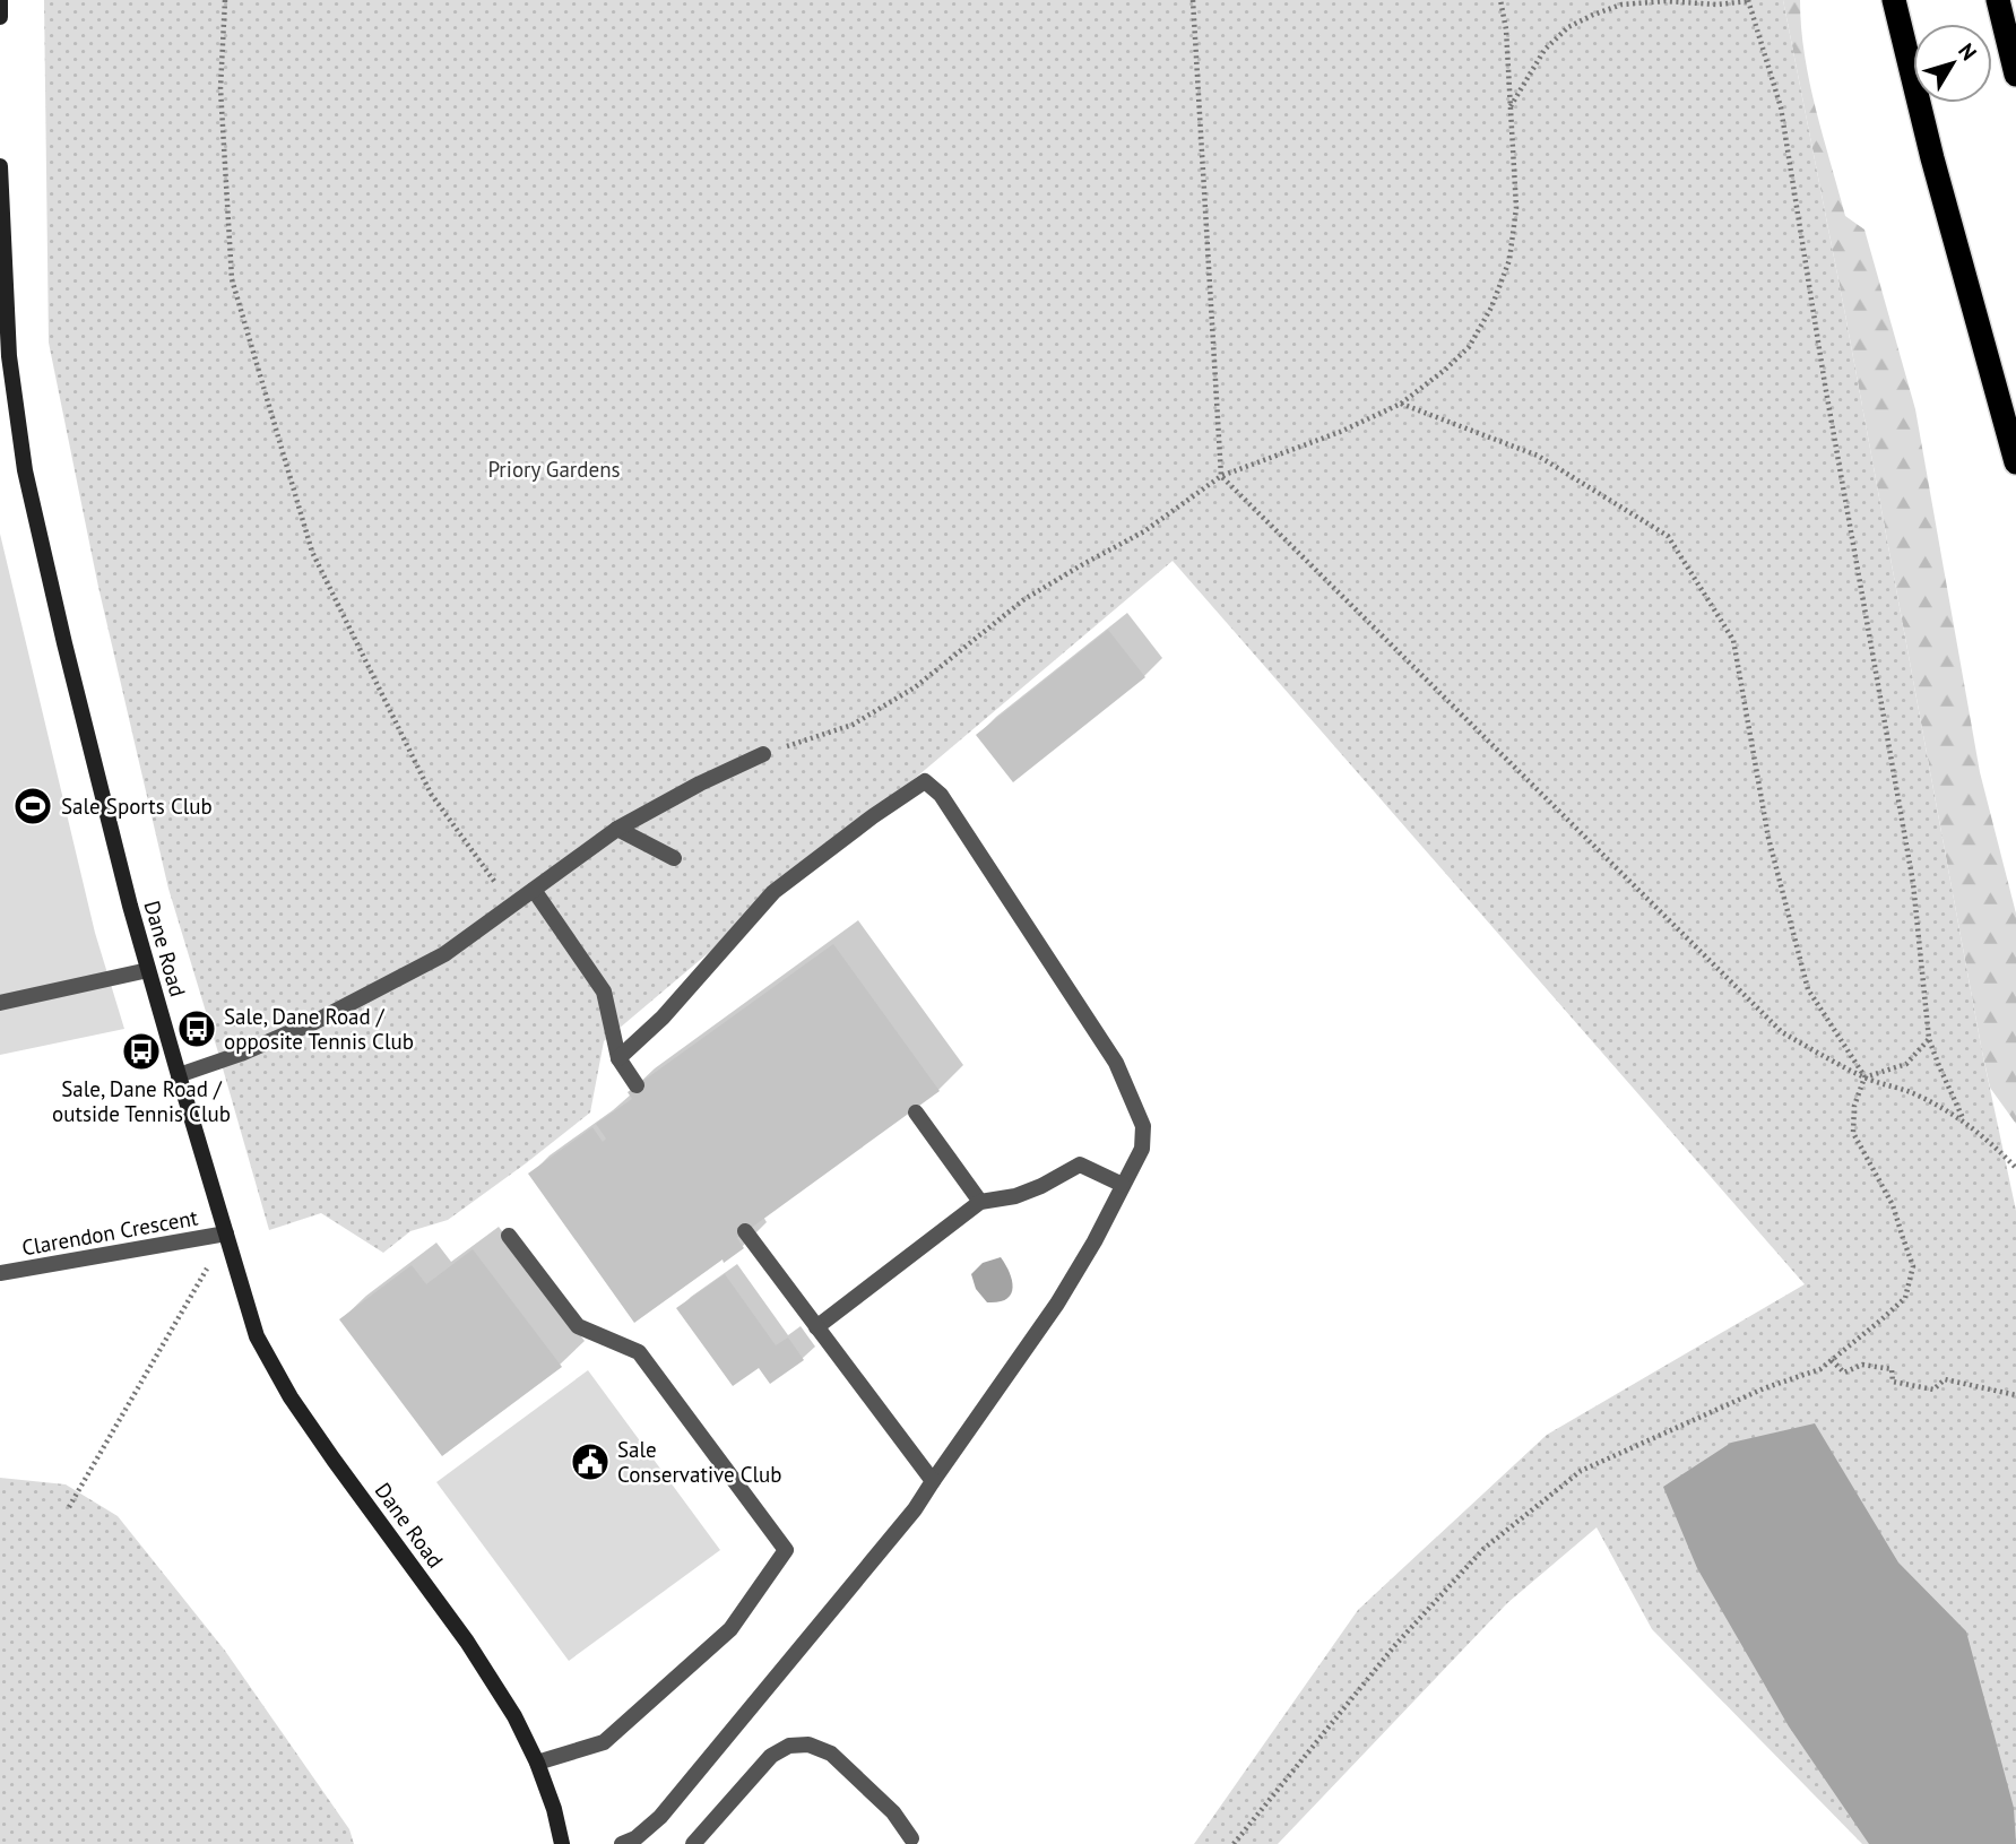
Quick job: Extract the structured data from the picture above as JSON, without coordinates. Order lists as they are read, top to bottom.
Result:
{
  "streets": {
    "main road": ["Dane Road"],
    "street": ["Clarendon Crescent"]
  },
  "crossings": [
    ["Dane Road", "Clarendon Crescent"]
  ],
  "parks": ["Priory Gardens"],
  "places": {
    "sports": ["Sale Sports Club"],
    "bus stop": ["Sale, Dane Road / opposite Tennis Club", "Sale, Dane Road / outside Tennis Club"],
    "public building": ["Sale Conservative Club"]
  },
  "north": "top right"
}
